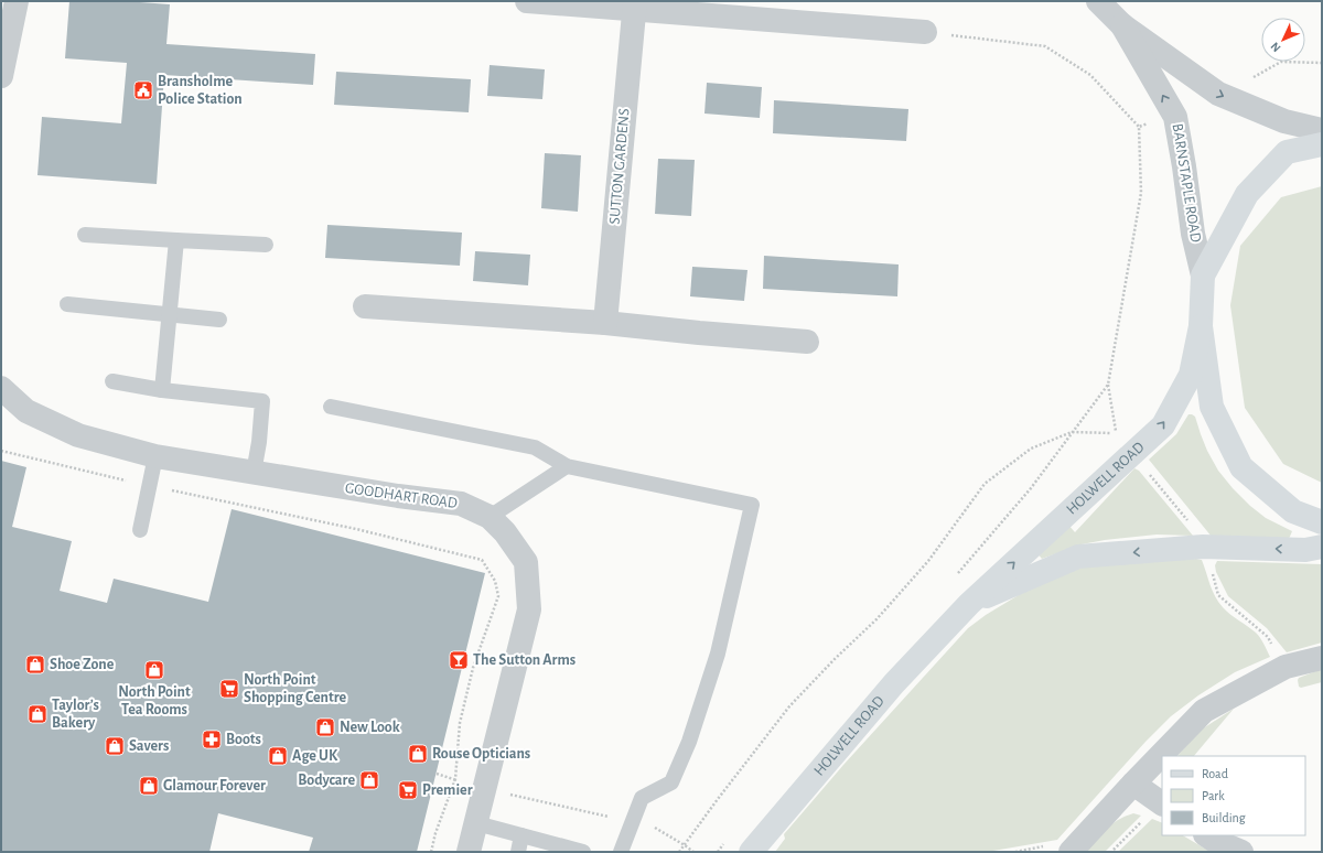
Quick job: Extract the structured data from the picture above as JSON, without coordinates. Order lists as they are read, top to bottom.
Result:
{
  "streets": {
    "street": [
      "SUTTON GARDENS",
      "BARNSTAPLE ROAD",
      "HOLWELL ROAD",
      "GOODHART ROAD"
    ]
  },
  "places": {
    "public building": ["Bransholme Police Station"],
    "bar": ["The Sutton Arms"],
    "shop": [
      "Shoe Zone",
      "North Point Tea Rooms",
      "Taylor’s Bakery",
      "New Look",
      "Savers",
      "Rouse Opticians",
      "Age UK",
      "Bodycare",
      "Glamour Forever"
    ],
    "supermarket": ["North Point Shopping Centre", "Premier"],
    "pharmacy": ["Boots"]
  },
  "legend": ["Road", "Park", "Building"],
  "north": "bottom left"
}
